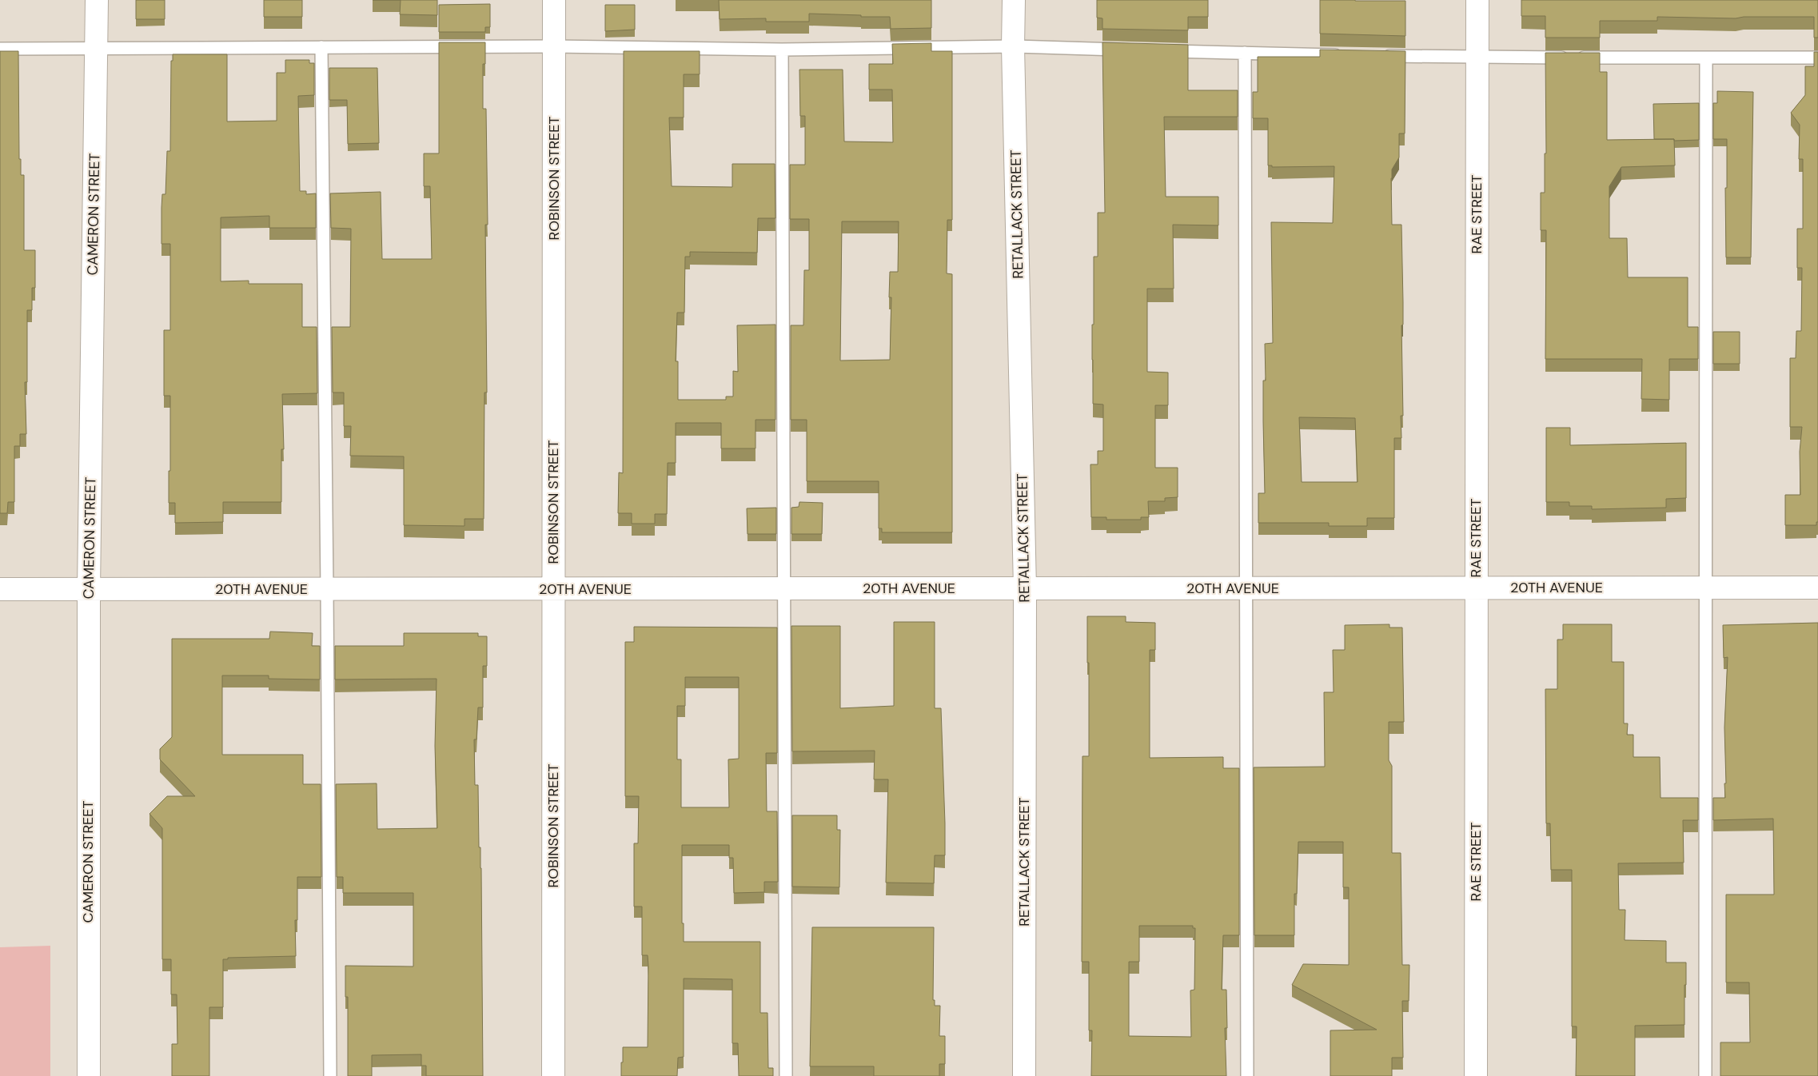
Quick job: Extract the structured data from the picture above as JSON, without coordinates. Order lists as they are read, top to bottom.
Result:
{
  "streets": {
    "street": [
      "ROBINSON STREET",
      "CAMERON STREET",
      "RETALLACK STREET",
      "RAE STREET",
      "20TH AVENUE"
    ]
  },
  "crossings": [
    ["ROBINSON STREET", "20TH AVENUE"],
    ["CAMERON STREET", "20TH AVENUE"],
    ["RETALLACK STREET", "20TH AVENUE"],
    ["RAE STREET", "20TH AVENUE"]
  ]
}
